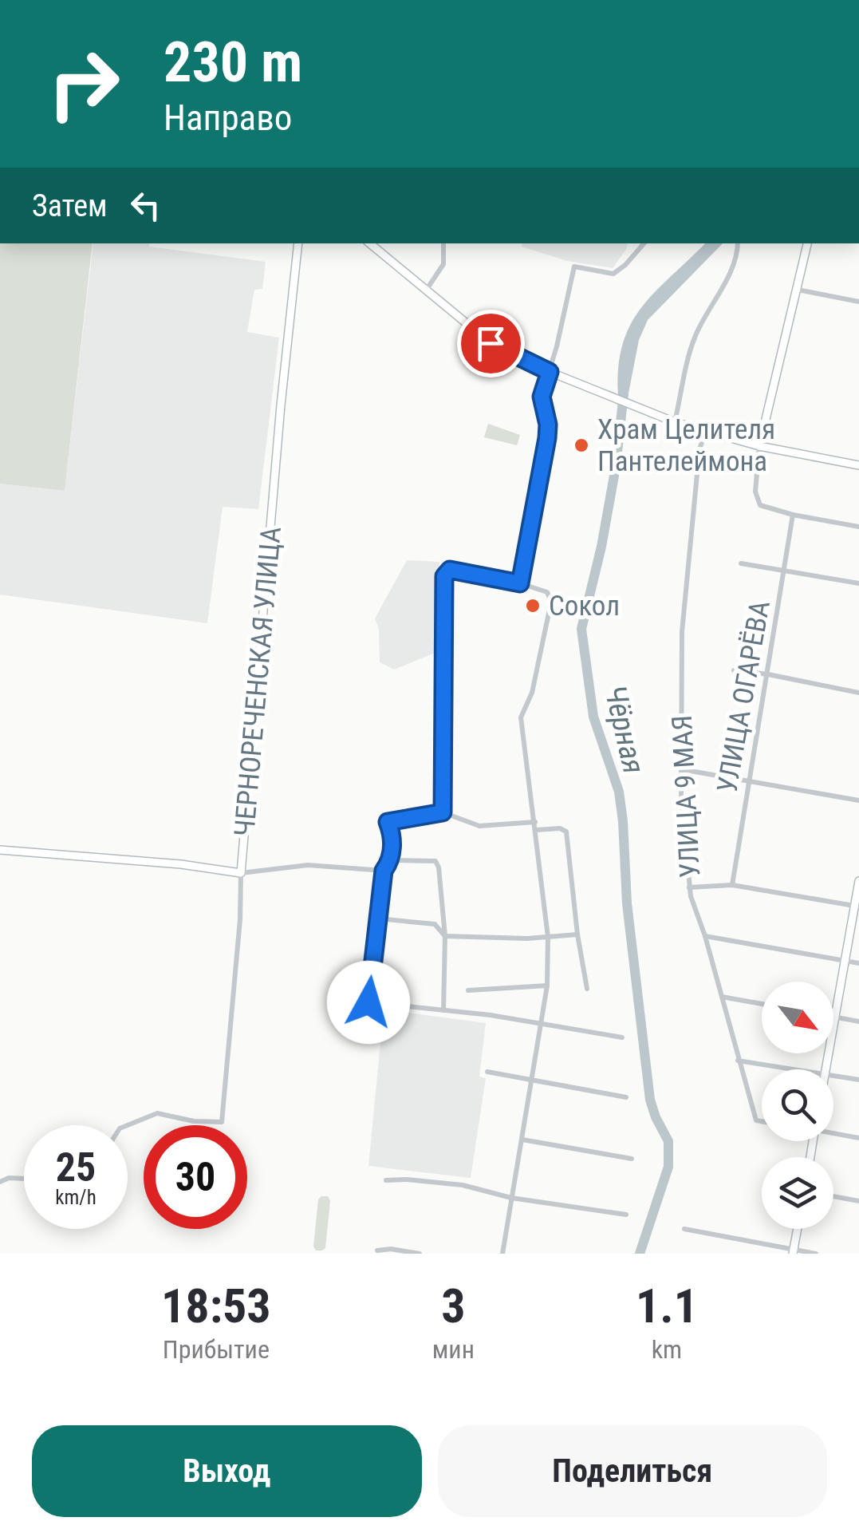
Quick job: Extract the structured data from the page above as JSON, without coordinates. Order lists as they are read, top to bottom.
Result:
{
  "streets": {
    "main road": ["ЧЕРНОРЕЧЕНСКАЯ УЛИЦА"],
    "street": ["УЛИЦА ОГАРЁВА", "УЛИЦА 9 МАЯ"]
  },
  "water": ["Чёрная"],
  "places": ["Храм Целителя Пантелеймона", "Сокол"],
  "north": "bottom right",
  "page": {
    "turn": ["230 m", "Направо"],
    "then": "Затем",
    "speed": "25 km/h",
    "limit": "30",
    "eta": [
      "18:53",
      "Прибытие",
      "3",
      "мин",
      "1.1",
      "km"
    ],
    "buttons": ["Выход", "Поделиться"]
  }
}
